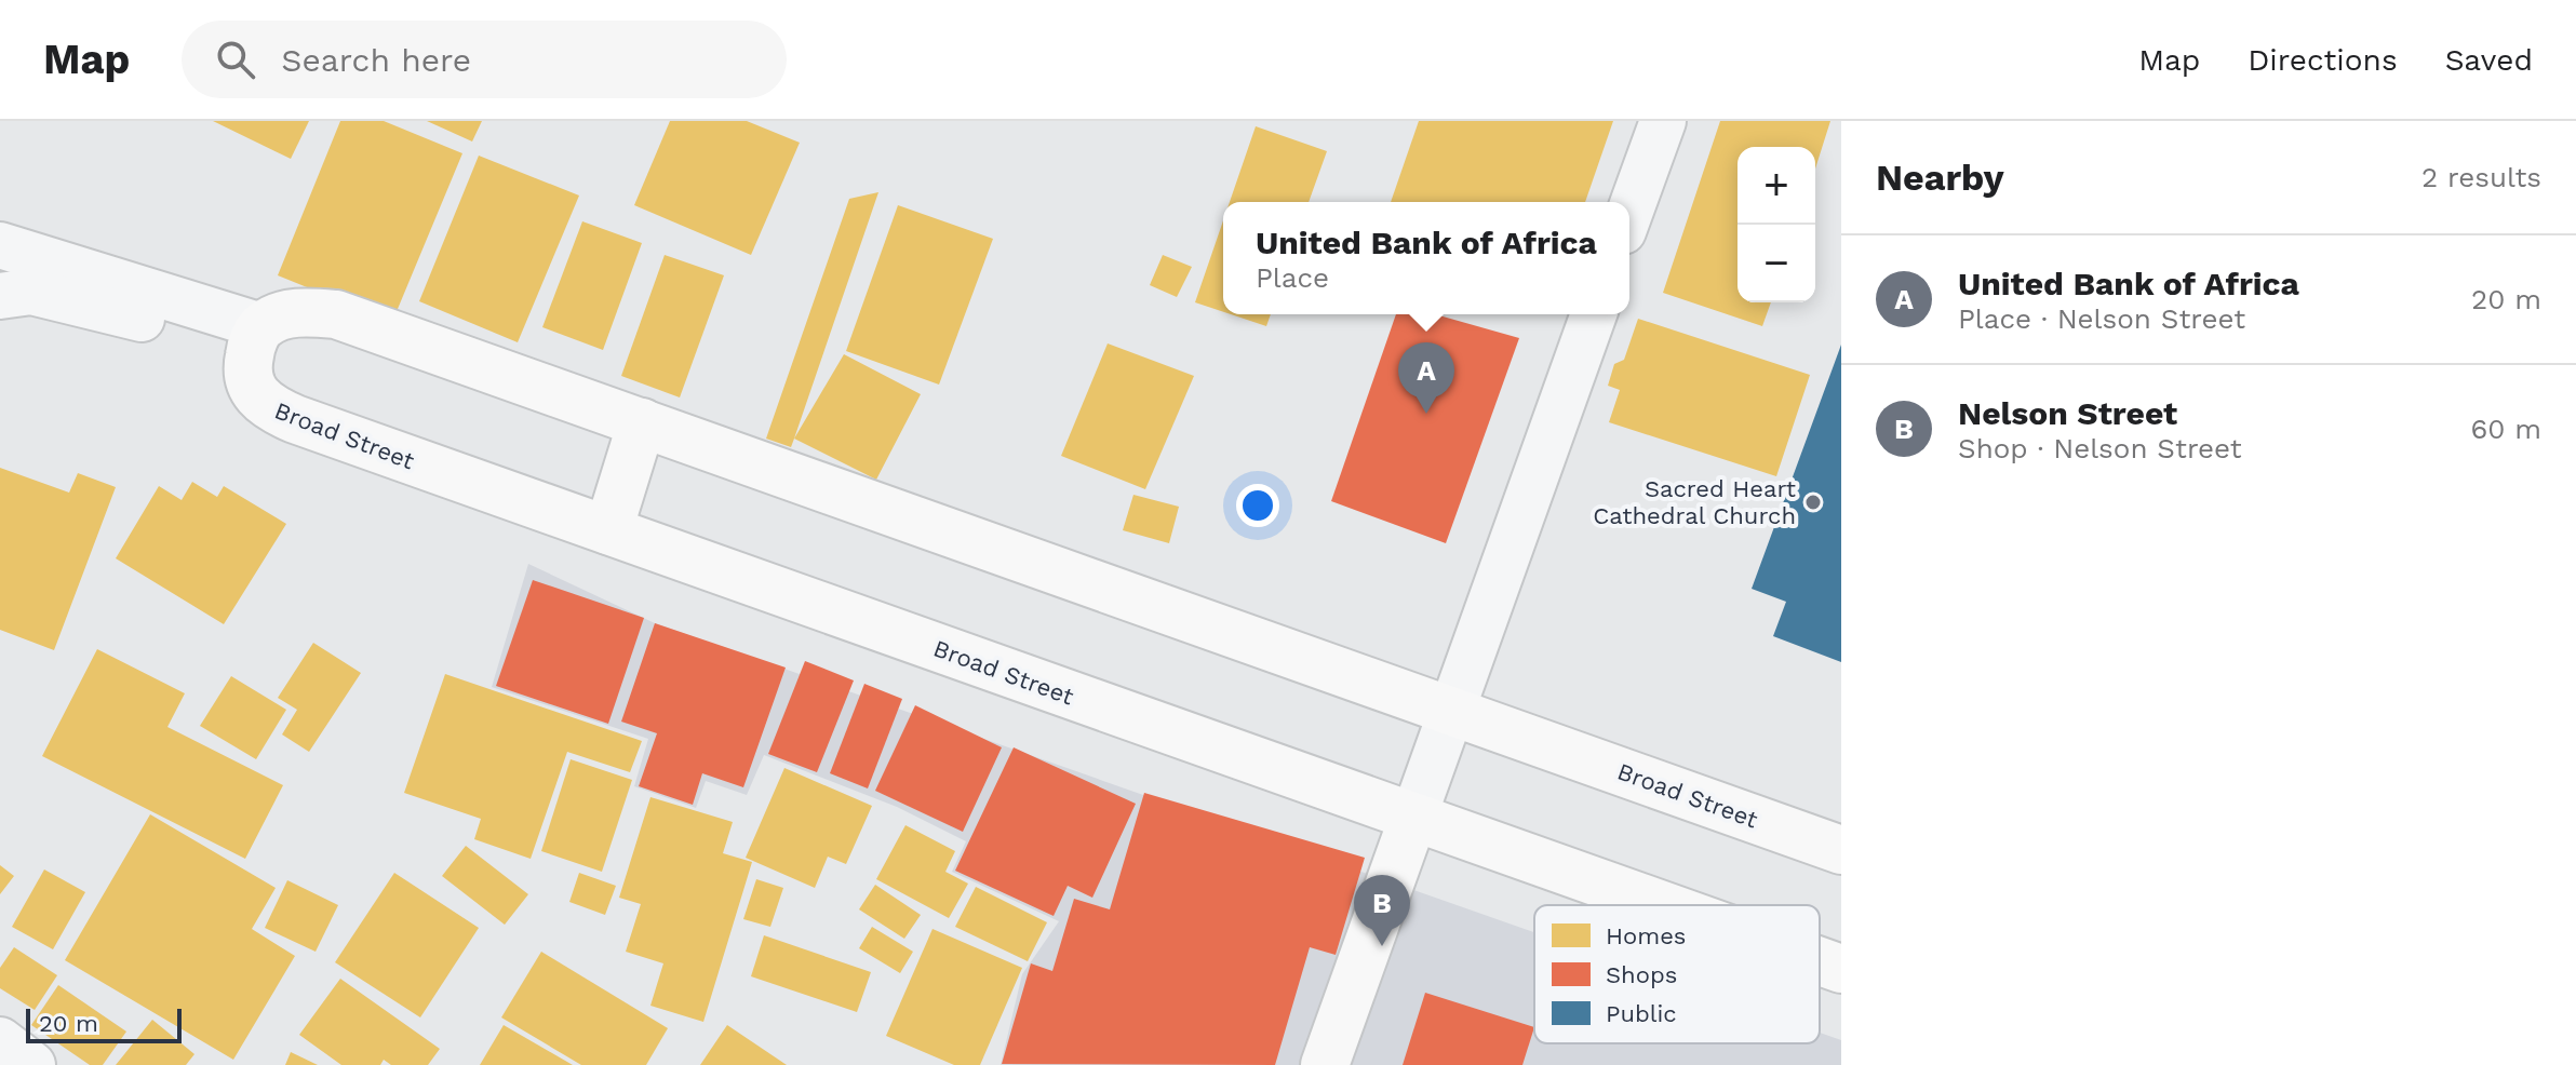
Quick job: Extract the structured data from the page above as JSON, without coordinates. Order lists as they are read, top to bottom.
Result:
{
  "streets": {
    "street": ["Broad Street"]
  },
  "places": ["Sacred Heart Cathedral Church"],
  "legend": ["Homes", "Shops", "Public"],
  "scale_bar": "20 m",
  "page": {
    "header": "Map",
    "search": "Search here",
    "nav": ["Map", "Directions", "Saved"],
    "heading": ["Nearby", "2 results"],
    "map_buttons": ["+", "−"],
    "popup": ["United Bank of Africa", "Place"],
    "list": [
      {
        "mark": "A",
        "name": "United Bank of Africa",
        "note": "Place · Nelson Street",
        "value": "20 m"
      },
      {
        "mark": "B",
        "name": "Nelson Street",
        "note": "Shop · Nelson Street",
        "value": "60 m"
      }
    ],
    "pins": ["A", "B"],
    "scale": "20 m"
  }
}
